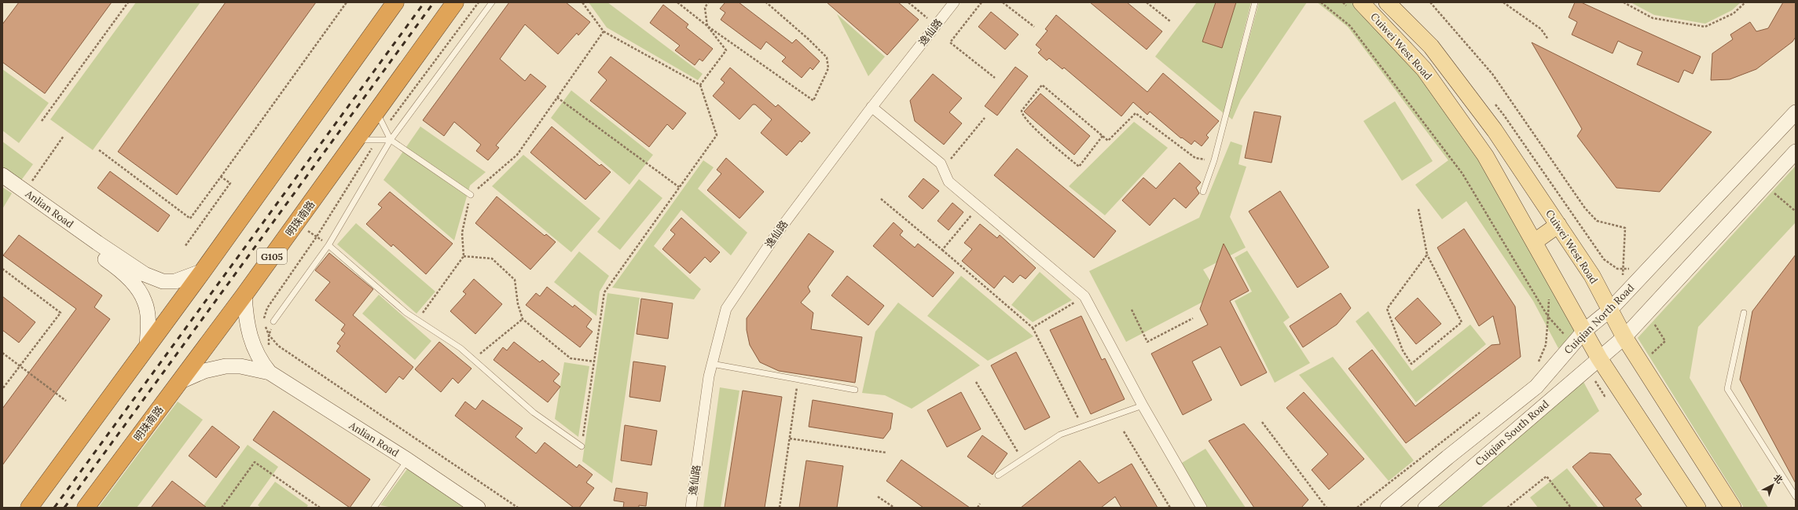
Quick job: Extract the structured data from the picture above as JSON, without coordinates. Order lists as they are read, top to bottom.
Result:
{
  "streets": {
    "highway": ["明珠南路", "G105"],
    "main road": [
      "Cuiwei West Road",
      "Anlian Road",
      "Cuiqian North Road",
      "Cuiqian South Road"
    ],
    "street": ["逸仙路"]
  },
  "crossings": [
    ["Cuiwei West Road", "Cuiqian North Road"],
    ["Cuiwei West Road", "Cuiqian South Road"]
  ],
  "north": "top right"
}
